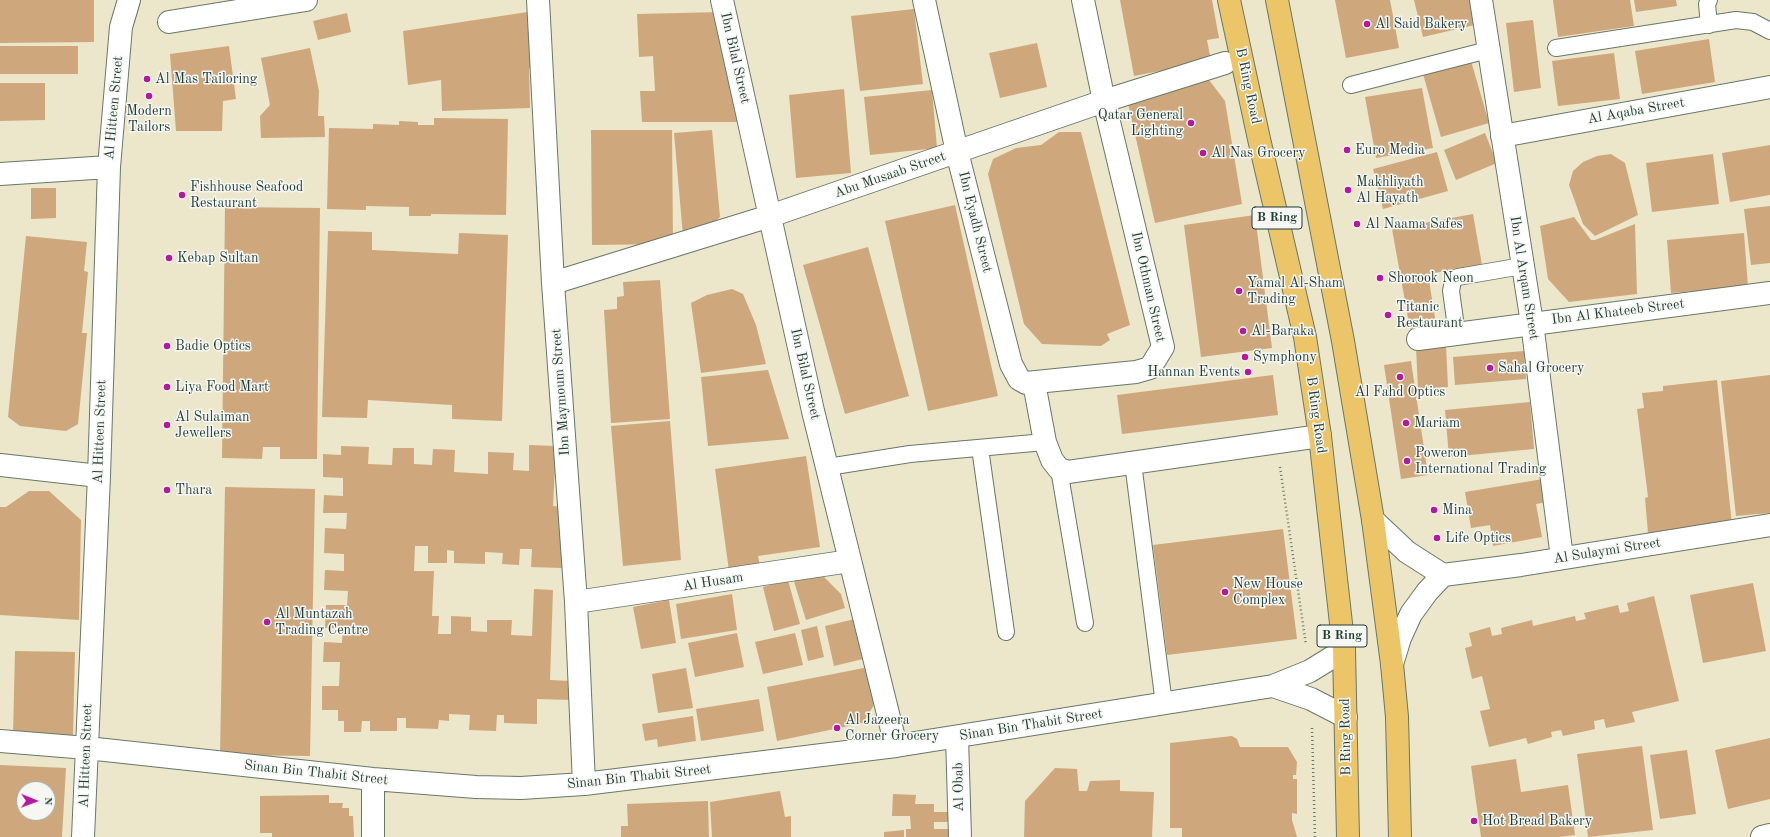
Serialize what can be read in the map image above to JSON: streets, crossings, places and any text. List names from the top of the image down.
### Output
{
  "streets": {
    "main road": ["B Ring Road", "B Ring"],
    "street": [
      "Ibn Bilal Street",
      "Al Hitteen Street",
      "Al Aqaba Street",
      "Abu Musaab Street",
      "Ibn Eyadh Street",
      "Ibn Al Arqam Street",
      "Ibn Othman Street",
      "Ibn Al Khateeb Street",
      "Ibn Maymoum Street",
      "Al Sulaymi Street",
      "Al Husam",
      "Sinan Bin Thabit Street",
      "Al Obab"
    ]
  },
  "crossings": [
    ["Ibn Bilal Street", "Abu Musaab Street"],
    ["Ibn Bilal Street", "Al Husam"],
    ["Ibn Bilal Street", "Sinan Bin Thabit Street"],
    ["B Ring Road", "Sinan Bin Thabit Street"],
    ["Al Hitteen Street", "Sinan Bin Thabit Street"],
    ["Al Aqaba Street", "Ibn Al Arqam Street"],
    ["Abu Musaab Street", "Ibn Eyadh Street"],
    ["Abu Musaab Street", "Ibn Othman Street"],
    ["Abu Musaab Street", "Ibn Maymoum Street"],
    ["Ibn Eyadh Street", "Ibn Othman Street"],
    ["Ibn Al Arqam Street", "Ibn Al Khateeb Street"],
    ["Ibn Al Arqam Street", "Al Sulaymi Street"],
    ["Ibn Maymoum Street", "Al Husam"],
    ["Ibn Maymoum Street", "Sinan Bin Thabit Street"],
    ["Sinan Bin Thabit Street", "Al Obab"]
  ],
  "places": [
    "Al Said Bakery",
    "Al Mas Tailoring",
    "Modern Tailors",
    "Qatar General Lighting",
    "Euro Media",
    "Al Nas Grocery",
    "Makhliyath Al Hayath",
    "Fishhouse Seafood Restaurant",
    "Al Naama Safes",
    "Kebap Sultan",
    "Shorook Neon",
    "Yamal Al-Sham Trading",
    "Titanic Restaurant",
    "Al-Baraka",
    "Badie Optics",
    "Symphony",
    "Sahal Grocery",
    "Hannan Events",
    "Al Fahd Optics",
    "Liya Food Mart",
    "Mariam",
    "Al Sulaiman Jewellers",
    "Poweron International Trading",
    "Thara",
    "Mina",
    "Life Optics",
    "New House Complex",
    "Al Muntazah Trading Centre",
    "Al Jazeera Corner Grocery",
    "Hot Bread Bakery"
  ],
  "north": "right"
}
